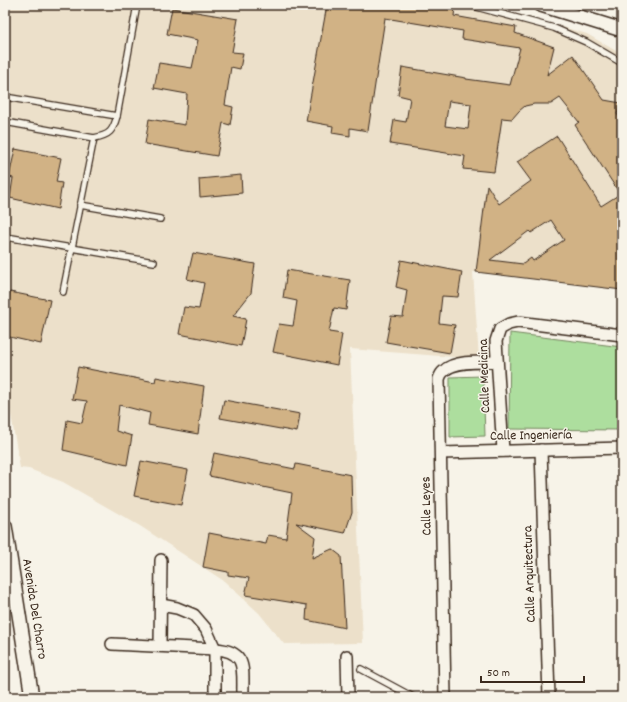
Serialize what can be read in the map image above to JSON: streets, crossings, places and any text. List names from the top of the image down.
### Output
{
  "streets": {
    "street": [
      "Calle Medicina",
      "Calle Ingeniería",
      "Calle Leyes",
      "Calle Arquitectura",
      "Avenida Del Charro"
    ]
  },
  "crossings": [
    ["Calle Medicina", "Calle Ingeniería"],
    ["Calle Medicina", "Calle Leyes"],
    ["Calle Ingeniería", "Calle Leyes"],
    ["Calle Ingeniería", "Calle Arquitectura"]
  ],
  "scale_bar": "50 m"
}
